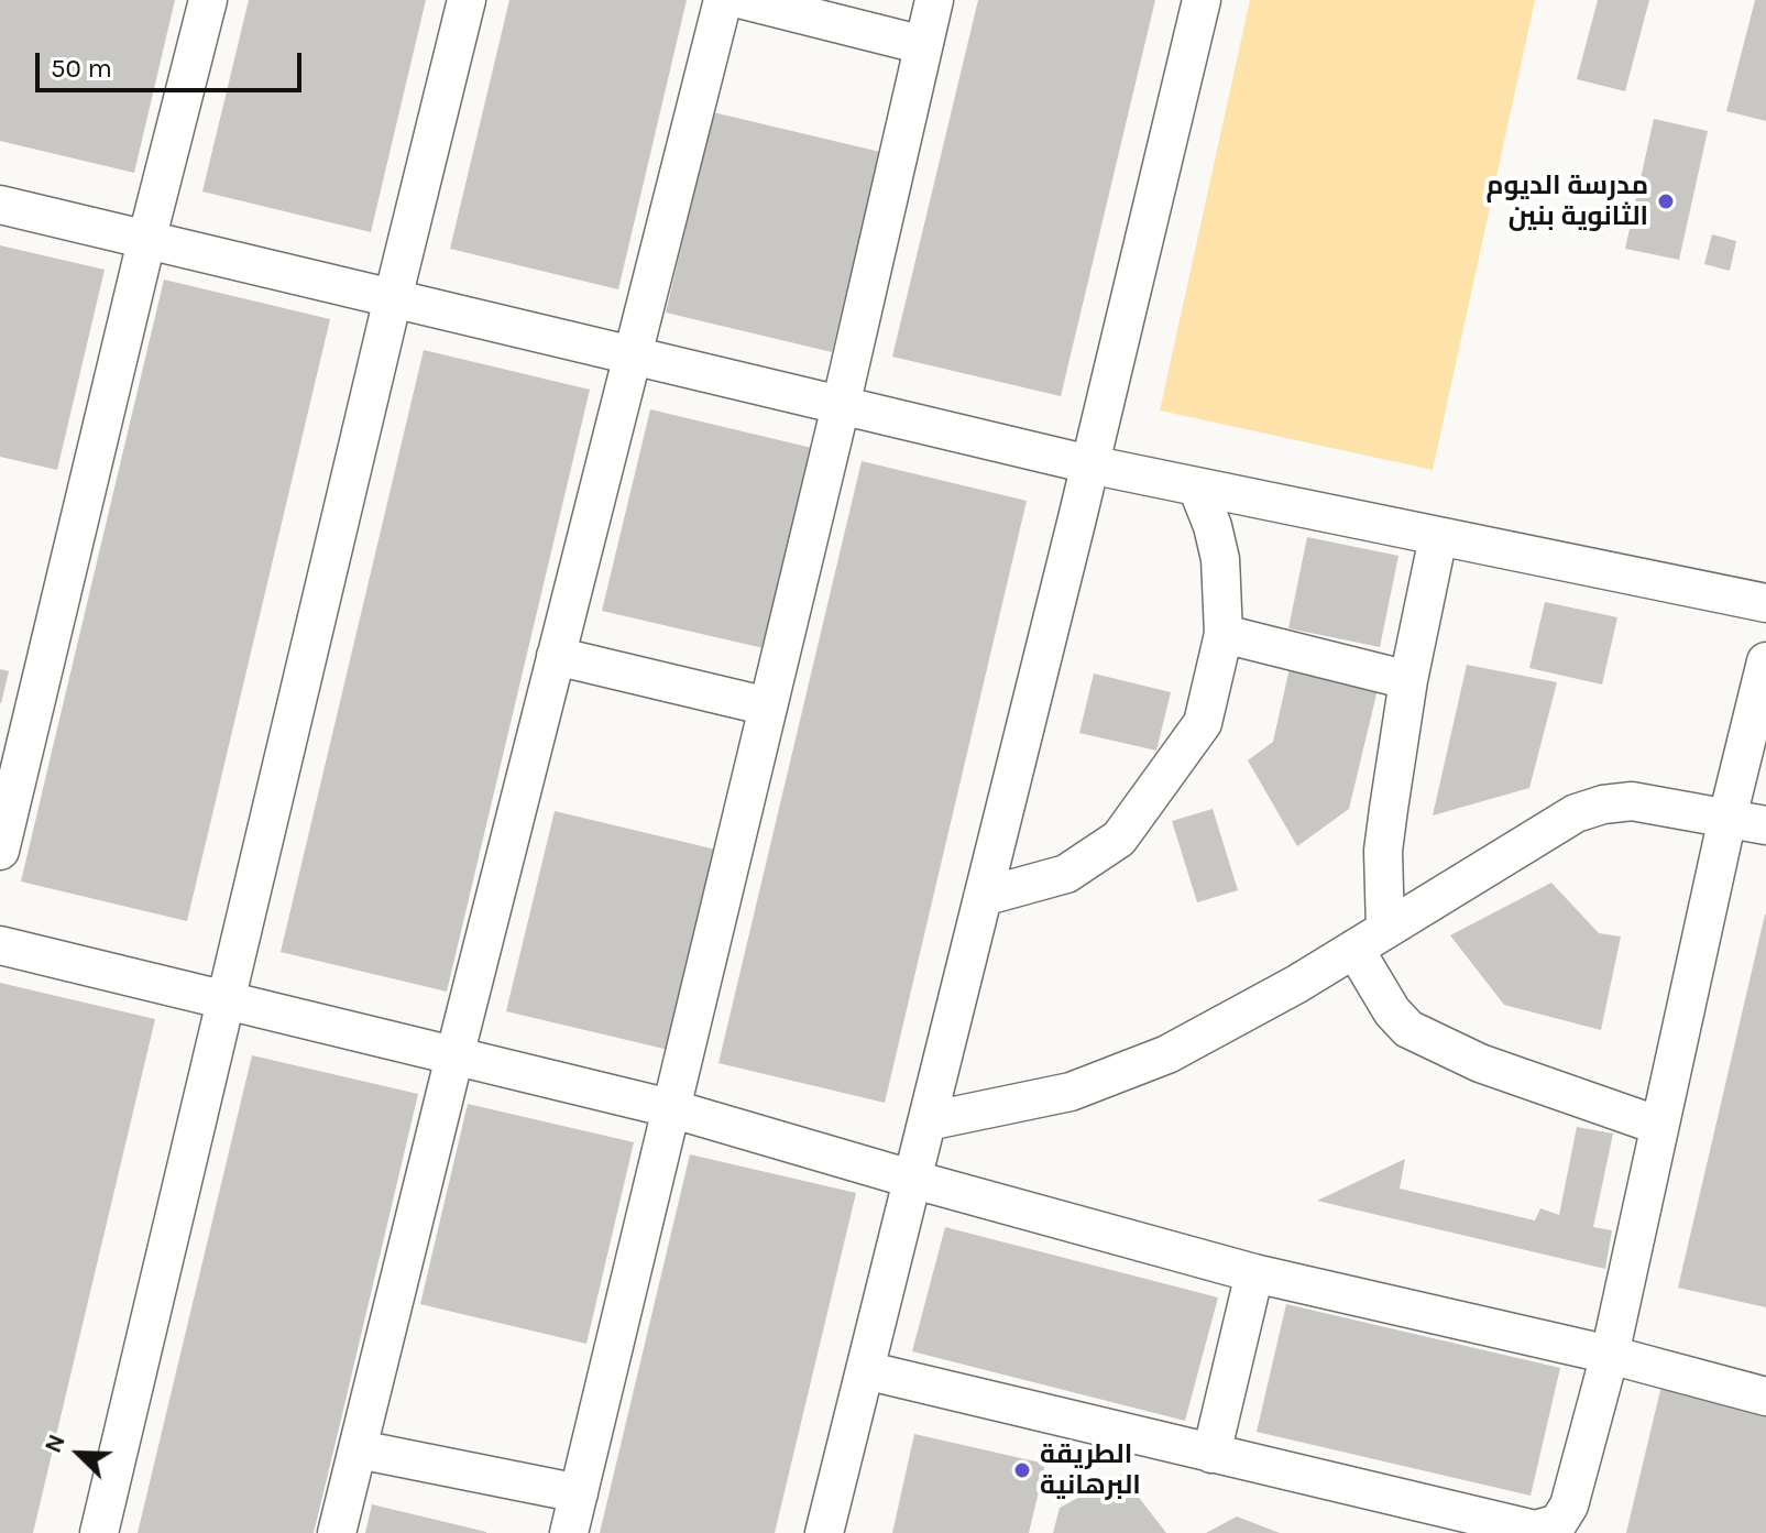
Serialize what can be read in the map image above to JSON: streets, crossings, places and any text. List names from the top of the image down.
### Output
{
  "places": ["مدرسة الديوم الثانوية بنين", "الطريقة البرهانية"],
  "scale_bar": "50 m",
  "north": "top left"
}
